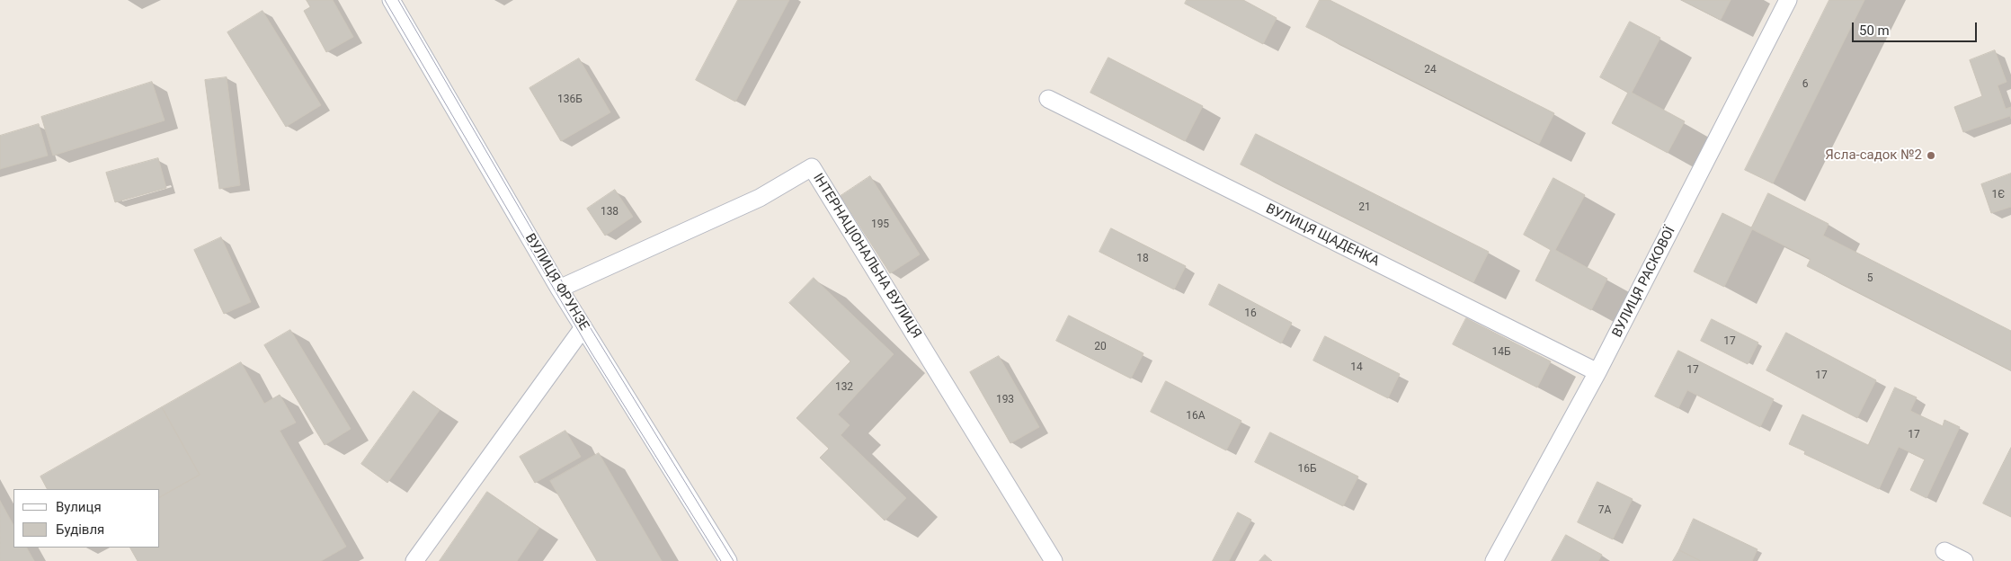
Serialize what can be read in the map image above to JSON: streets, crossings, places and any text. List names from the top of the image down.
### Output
{
  "streets": {
    "street": [
      "ВУЛИЦЯ ЩАДЕНКА",
      "ІНТЕРНАЦІОНАЛЬНА ВУЛИЦЯ",
      "ВУЛИЦЯ ФРУНЗЕ",
      "ВУЛИЦЯ РАСКОВОЇ"
    ]
  },
  "crossings": [
    ["ВУЛИЦЯ ЩАДЕНКА", "ВУЛИЦЯ РАСКОВОЇ"],
    ["ІНТЕРНАЦІОНАЛЬНА ВУЛИЦЯ", "ВУЛИЦЯ ФРУНЗЕ"]
  ],
  "places": ["Ясла-садок №2"],
  "house_numbers": [
    "24",
    "6",
    "136Б",
    "1Є",
    "21",
    "138",
    "195",
    "18",
    "5",
    "16",
    "17",
    "20",
    "14Б",
    "14",
    "17",
    "17",
    "132",
    "193",
    "16А",
    "17",
    "16Б",
    "7А"
  ],
  "legend": ["Вулиця", "Будівля"],
  "scale_bar": "50 m"
}
